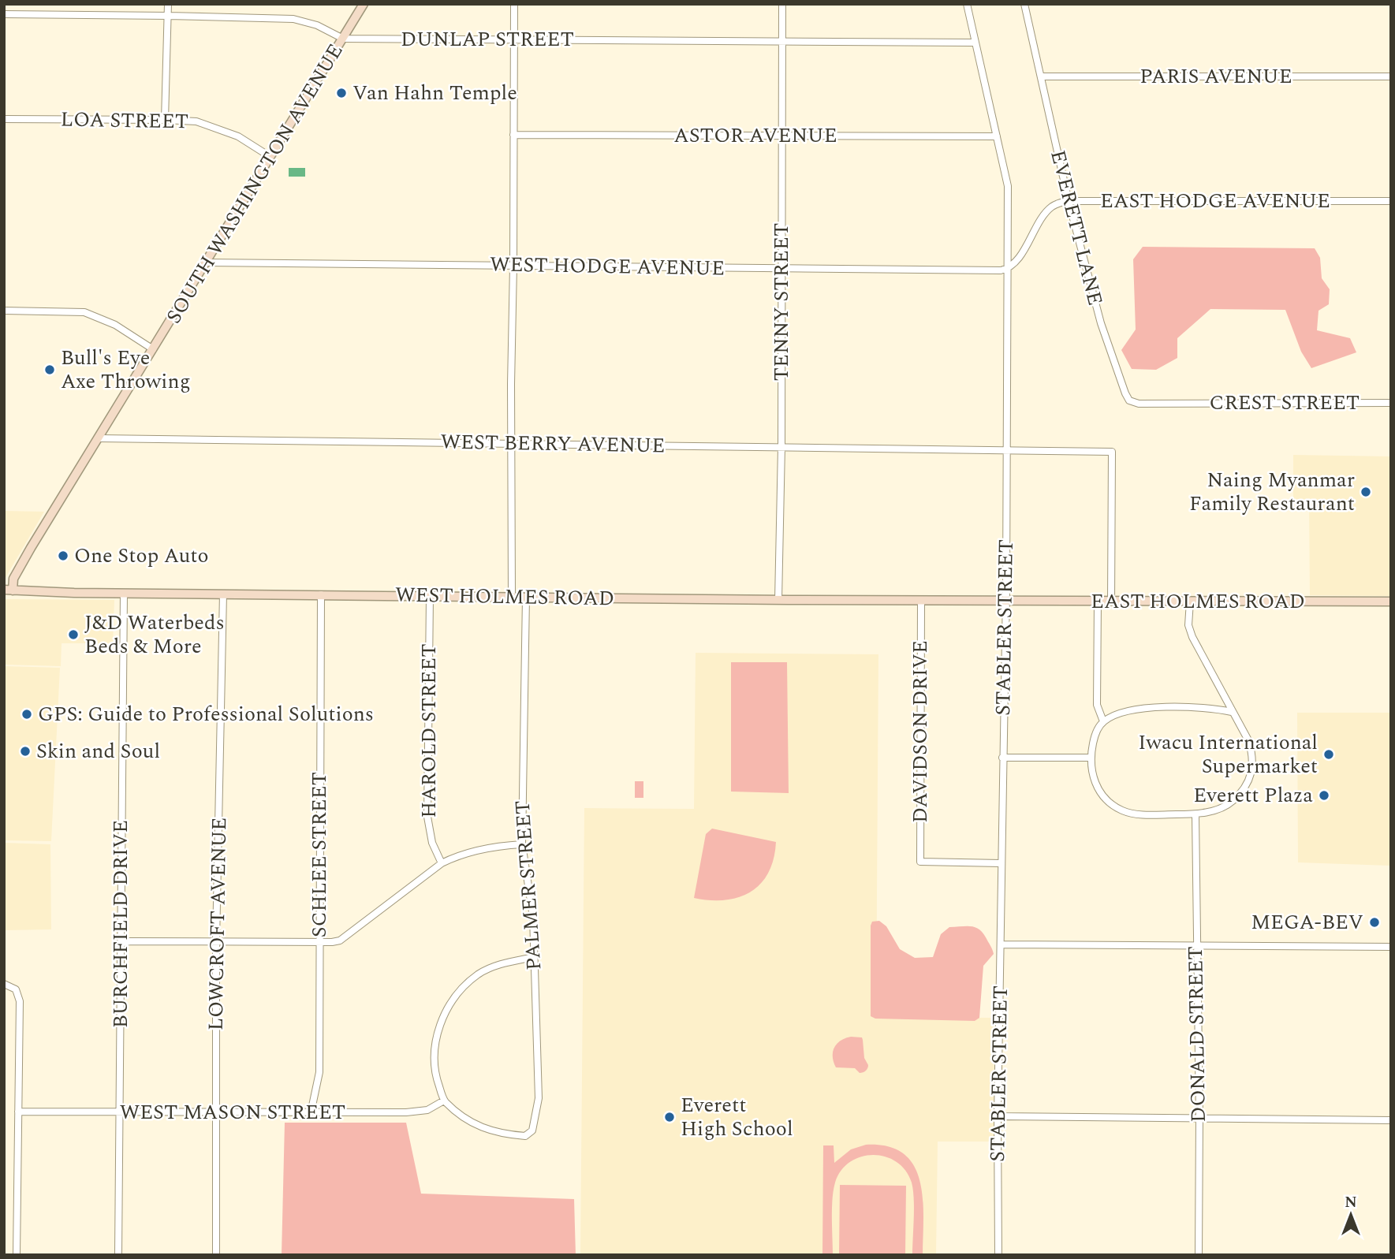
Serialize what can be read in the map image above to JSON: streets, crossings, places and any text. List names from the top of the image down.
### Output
{
  "streets": {
    "street": [
      "DUNLAP STREET",
      "PARIS AVENUE",
      "LOA STREET",
      "ASTOR AVENUE",
      "SOUTH WASHINGTON AVENUE",
      "EAST HODGE AVENUE",
      "EVERETT LANE",
      "WEST HODGE AVENUE",
      "TENNY STREET",
      "CREST STREET",
      "WEST BERRY AVENUE",
      "WEST HOLMES ROAD",
      "EAST HOLMES ROAD",
      "STABLER STREET",
      "HAROLD STREET",
      "DAVIDSON DRIVE",
      "SCHLEE STREET",
      "PALMER STREET",
      "BURCHFIELD DRIVE",
      "LOWCROFT AVENUE",
      "DONALD STREET",
      "WEST MASON STREET"
    ]
  },
  "crossings": [
    ["DUNLAP STREET", "SOUTH WASHINGTON AVENUE"],
    ["DUNLAP STREET", "TENNY STREET"],
    ["DUNLAP STREET", "STABLER STREET"],
    ["PARIS AVENUE", "EVERETT LANE"],
    ["LOA STREET", "SOUTH WASHINGTON AVENUE"],
    ["ASTOR AVENUE", "TENNY STREET"],
    ["ASTOR AVENUE", "STABLER STREET"],
    ["SOUTH WASHINGTON AVENUE", "WEST HODGE AVENUE"],
    ["SOUTH WASHINGTON AVENUE", "WEST BERRY AVENUE"],
    ["SOUTH WASHINGTON AVENUE", "WEST HOLMES ROAD"],
    ["EAST HODGE AVENUE", "EVERETT LANE"],
    ["EVERETT LANE", "CREST STREET"],
    ["WEST HODGE AVENUE", "TENNY STREET"],
    ["WEST HODGE AVENUE", "STABLER STREET"],
    ["TENNY STREET", "WEST BERRY AVENUE"],
    ["TENNY STREET", "WEST HOLMES ROAD"],
    ["WEST BERRY AVENUE", "EAST HOLMES ROAD"],
    ["WEST BERRY AVENUE", "STABLER STREET"],
    ["WEST HOLMES ROAD", "EAST HOLMES ROAD"],
    ["WEST HOLMES ROAD", "STABLER STREET"],
    ["WEST HOLMES ROAD", "HAROLD STREET"],
    ["WEST HOLMES ROAD", "DAVIDSON DRIVE"],
    ["WEST HOLMES ROAD", "SCHLEE STREET"],
    ["WEST HOLMES ROAD", "PALMER STREET"],
    ["WEST HOLMES ROAD", "BURCHFIELD DRIVE"],
    ["WEST HOLMES ROAD", "LOWCROFT AVENUE"],
    ["EAST HOLMES ROAD", "STABLER STREET"],
    ["STABLER STREET", "DAVIDSON DRIVE"],
    ["SCHLEE STREET", "WEST MASON STREET"],
    ["PALMER STREET", "WEST MASON STREET"],
    ["BURCHFIELD DRIVE", "WEST MASON STREET"],
    ["LOWCROFT AVENUE", "WEST MASON STREET"]
  ],
  "places": [
    "Van Hahn Temple",
    "Bull's Eye Axe Throwing",
    "Naing Myanmar Family Restaurant",
    "One Stop Auto",
    "J&D Waterbeds Beds & More",
    "GPS: Guide to Professional Solutions",
    "Skin and Soul",
    "Iwacu International Supermarket",
    "Everett Plaza",
    "MEGA-BEV",
    "Everett High School"
  ],
  "north": "top"
}
